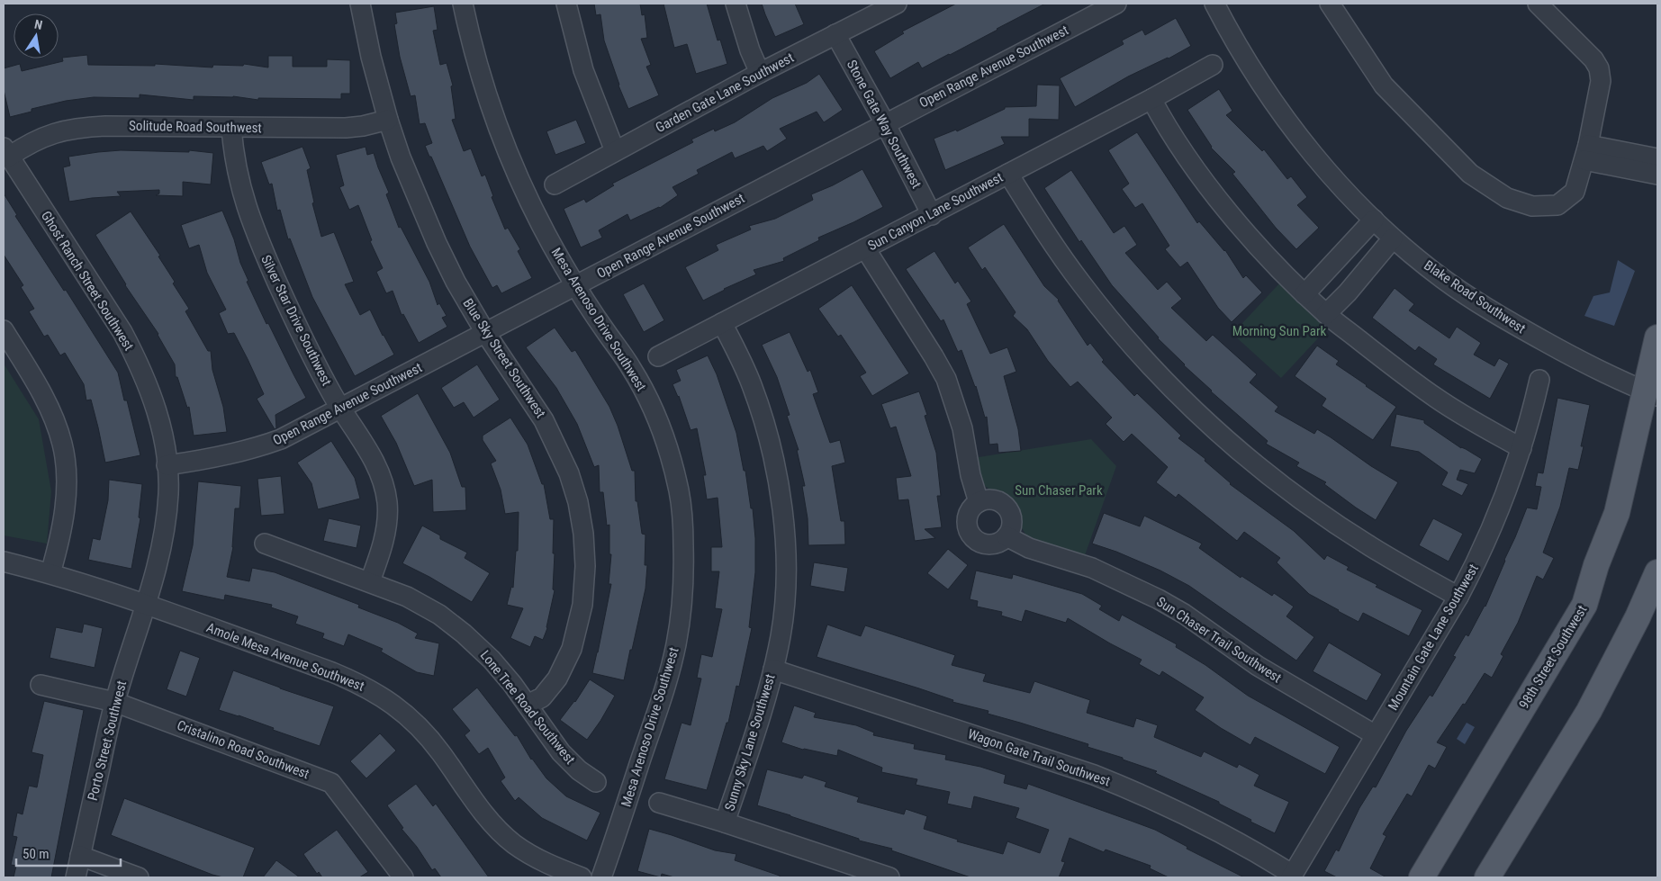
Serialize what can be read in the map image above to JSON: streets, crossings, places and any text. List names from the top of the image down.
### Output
{
  "streets": {
    "main road": ["98th Street Southwest"],
    "street": [
      "Open Range Avenue Southwest",
      "Garden Gate Lane Southwest",
      "Stone Gate Way Southwest",
      "Solitude Road Southwest",
      "Sun Canyon Lane Southwest",
      "Ghost Ranch Street Southwest",
      "Blake Road Southwest",
      "Mesa Arenoso Drive Southwest",
      "Silver Star Drive Southwest",
      "Blue Sky Street Southwest",
      "Mountain Gate Lane Southwest",
      "Sun Chaser Trail Southwest",
      "Amole Mesa Avenue Southwest",
      "Lone Tree Road Southwest",
      "Porto Street Southwest",
      "Sunny Sky Lane Southwest",
      "Cristalino Road Southwest",
      "Wagon Gate Trail Southwest"
    ]
  },
  "crossings": [
    ["Open Range Avenue Southwest", "Stone Gate Way Southwest"],
    ["Open Range Avenue Southwest", "Ghost Ranch Street Southwest"],
    ["Open Range Avenue Southwest", "Mesa Arenoso Drive Southwest"],
    ["Open Range Avenue Southwest", "Silver Star Drive Southwest"],
    ["Open Range Avenue Southwest", "Blue Sky Street Southwest"],
    ["Garden Gate Lane Southwest", "Stone Gate Way Southwest"],
    ["Stone Gate Way Southwest", "Sun Canyon Lane Southwest"],
    ["Solitude Road Southwest", "Ghost Ranch Street Southwest"],
    ["Solitude Road Southwest", "Silver Star Drive Southwest"],
    ["Solitude Road Southwest", "Blue Sky Street Southwest"],
    ["Sun Canyon Lane Southwest", "Sunny Sky Lane Southwest"],
    ["Ghost Ranch Street Southwest", "Amole Mesa Avenue Southwest"],
    ["Ghost Ranch Street Southwest", "Porto Street Southwest"],
    ["Blake Road Southwest", "98th Street Southwest"],
    ["Silver Star Drive Southwest", "Lone Tree Road Southwest"],
    ["Blue Sky Street Southwest", "Lone Tree Road Southwest"],
    ["Mountain Gate Lane Southwest", "Sun Chaser Trail Southwest"],
    ["Mountain Gate Lane Southwest", "Wagon Gate Trail Southwest"],
    ["Amole Mesa Avenue Southwest", "Porto Street Southwest"],
    ["Porto Street Southwest", "Cristalino Road Southwest"],
    ["Sunny Sky Lane Southwest", "Wagon Gate Trail Southwest"]
  ],
  "parks": ["Morning Sun Park", "Sun Chaser Park"],
  "scale_bar": "50 m",
  "north": "top"
}
